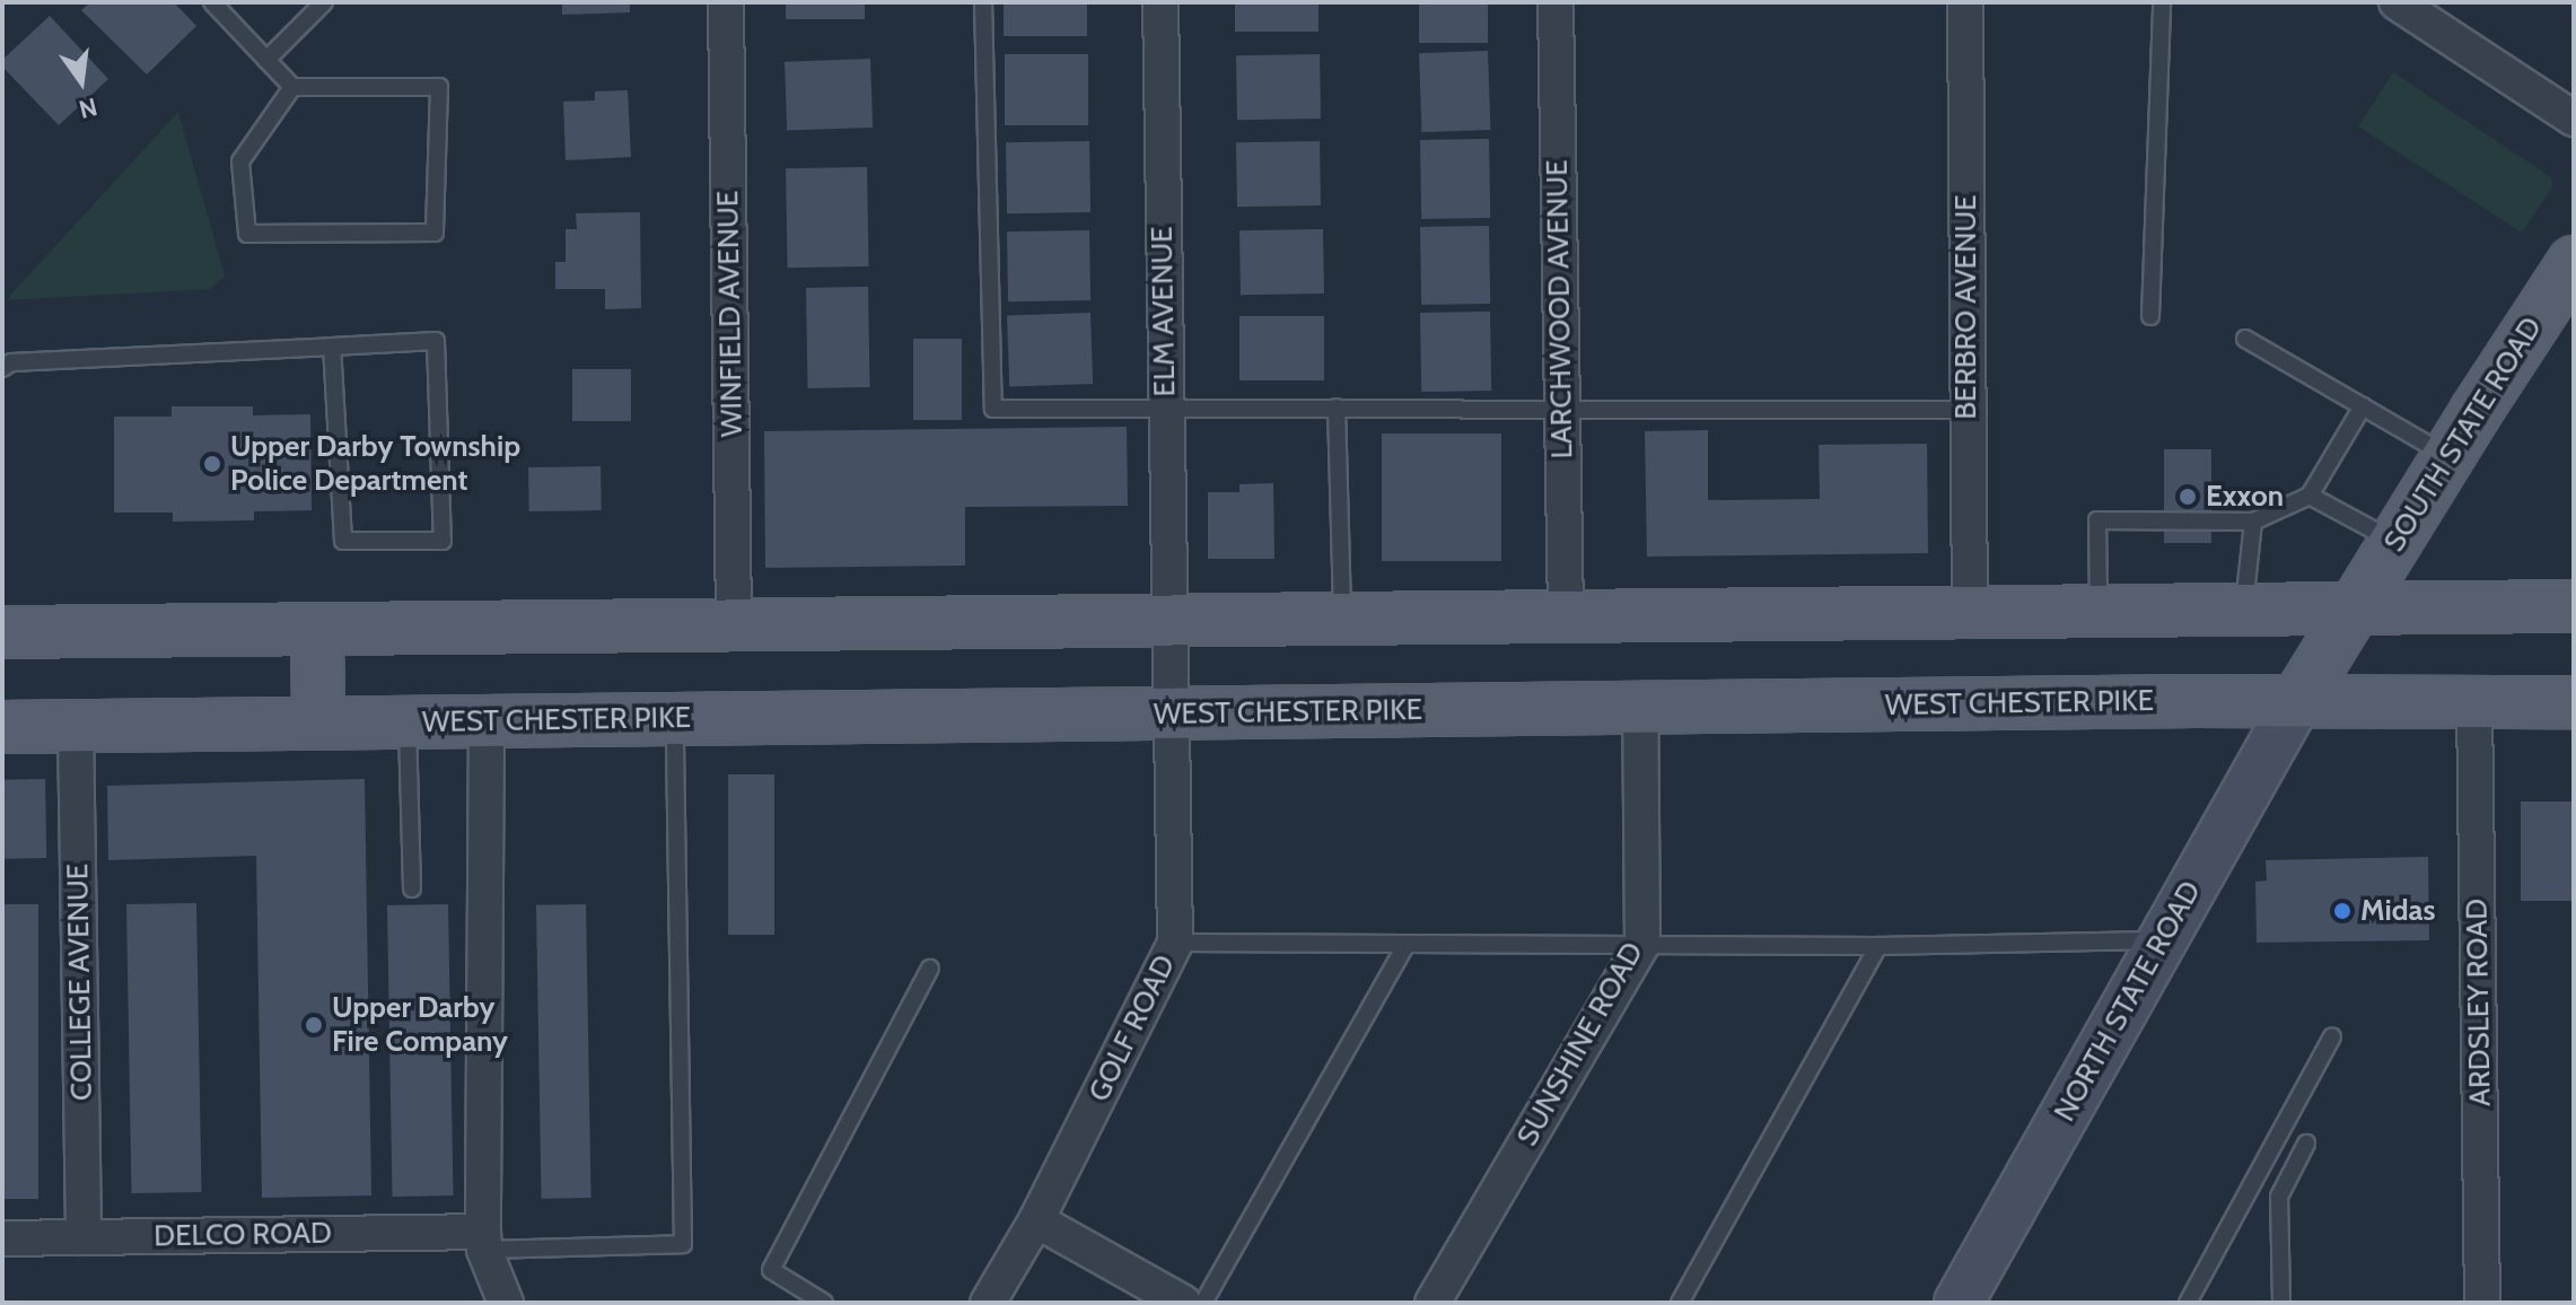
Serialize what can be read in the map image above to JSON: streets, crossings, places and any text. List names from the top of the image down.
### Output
{
  "streets": {
    "main road": ["SOUTH STATE ROAD", "WEST CHESTER PIKE", "NORTH STATE ROAD"],
    "street": [
      "BERBRO AVENUE",
      "LARCHWOOD AVENUE",
      "ELM AVENUE",
      "WINFIELD AVENUE",
      "COLLEGE AVENUE",
      "ARDSLEY ROAD",
      "GOLF ROAD",
      "SUNSHINE ROAD",
      "DELCO ROAD"
    ]
  },
  "crossings": [
    ["ELM AVENUE", "GOLF ROAD"],
    ["SOUTH STATE ROAD", "WEST CHESTER PIKE"],
    ["SOUTH STATE ROAD", "NORTH STATE ROAD"],
    ["WEST CHESTER PIKE", "COLLEGE AVENUE"],
    ["WEST CHESTER PIKE", "NORTH STATE ROAD"],
    ["WEST CHESTER PIKE", "ARDSLEY ROAD"],
    ["WEST CHESTER PIKE", "GOLF ROAD"],
    ["WEST CHESTER PIKE", "SUNSHINE ROAD"],
    ["COLLEGE AVENUE", "DELCO ROAD"]
  ],
  "places": [
    "Upper Darby Township Police Department",
    "Exxon",
    "Midas",
    "Upper Darby Fire Company"
  ],
  "north": "bottom"
}
